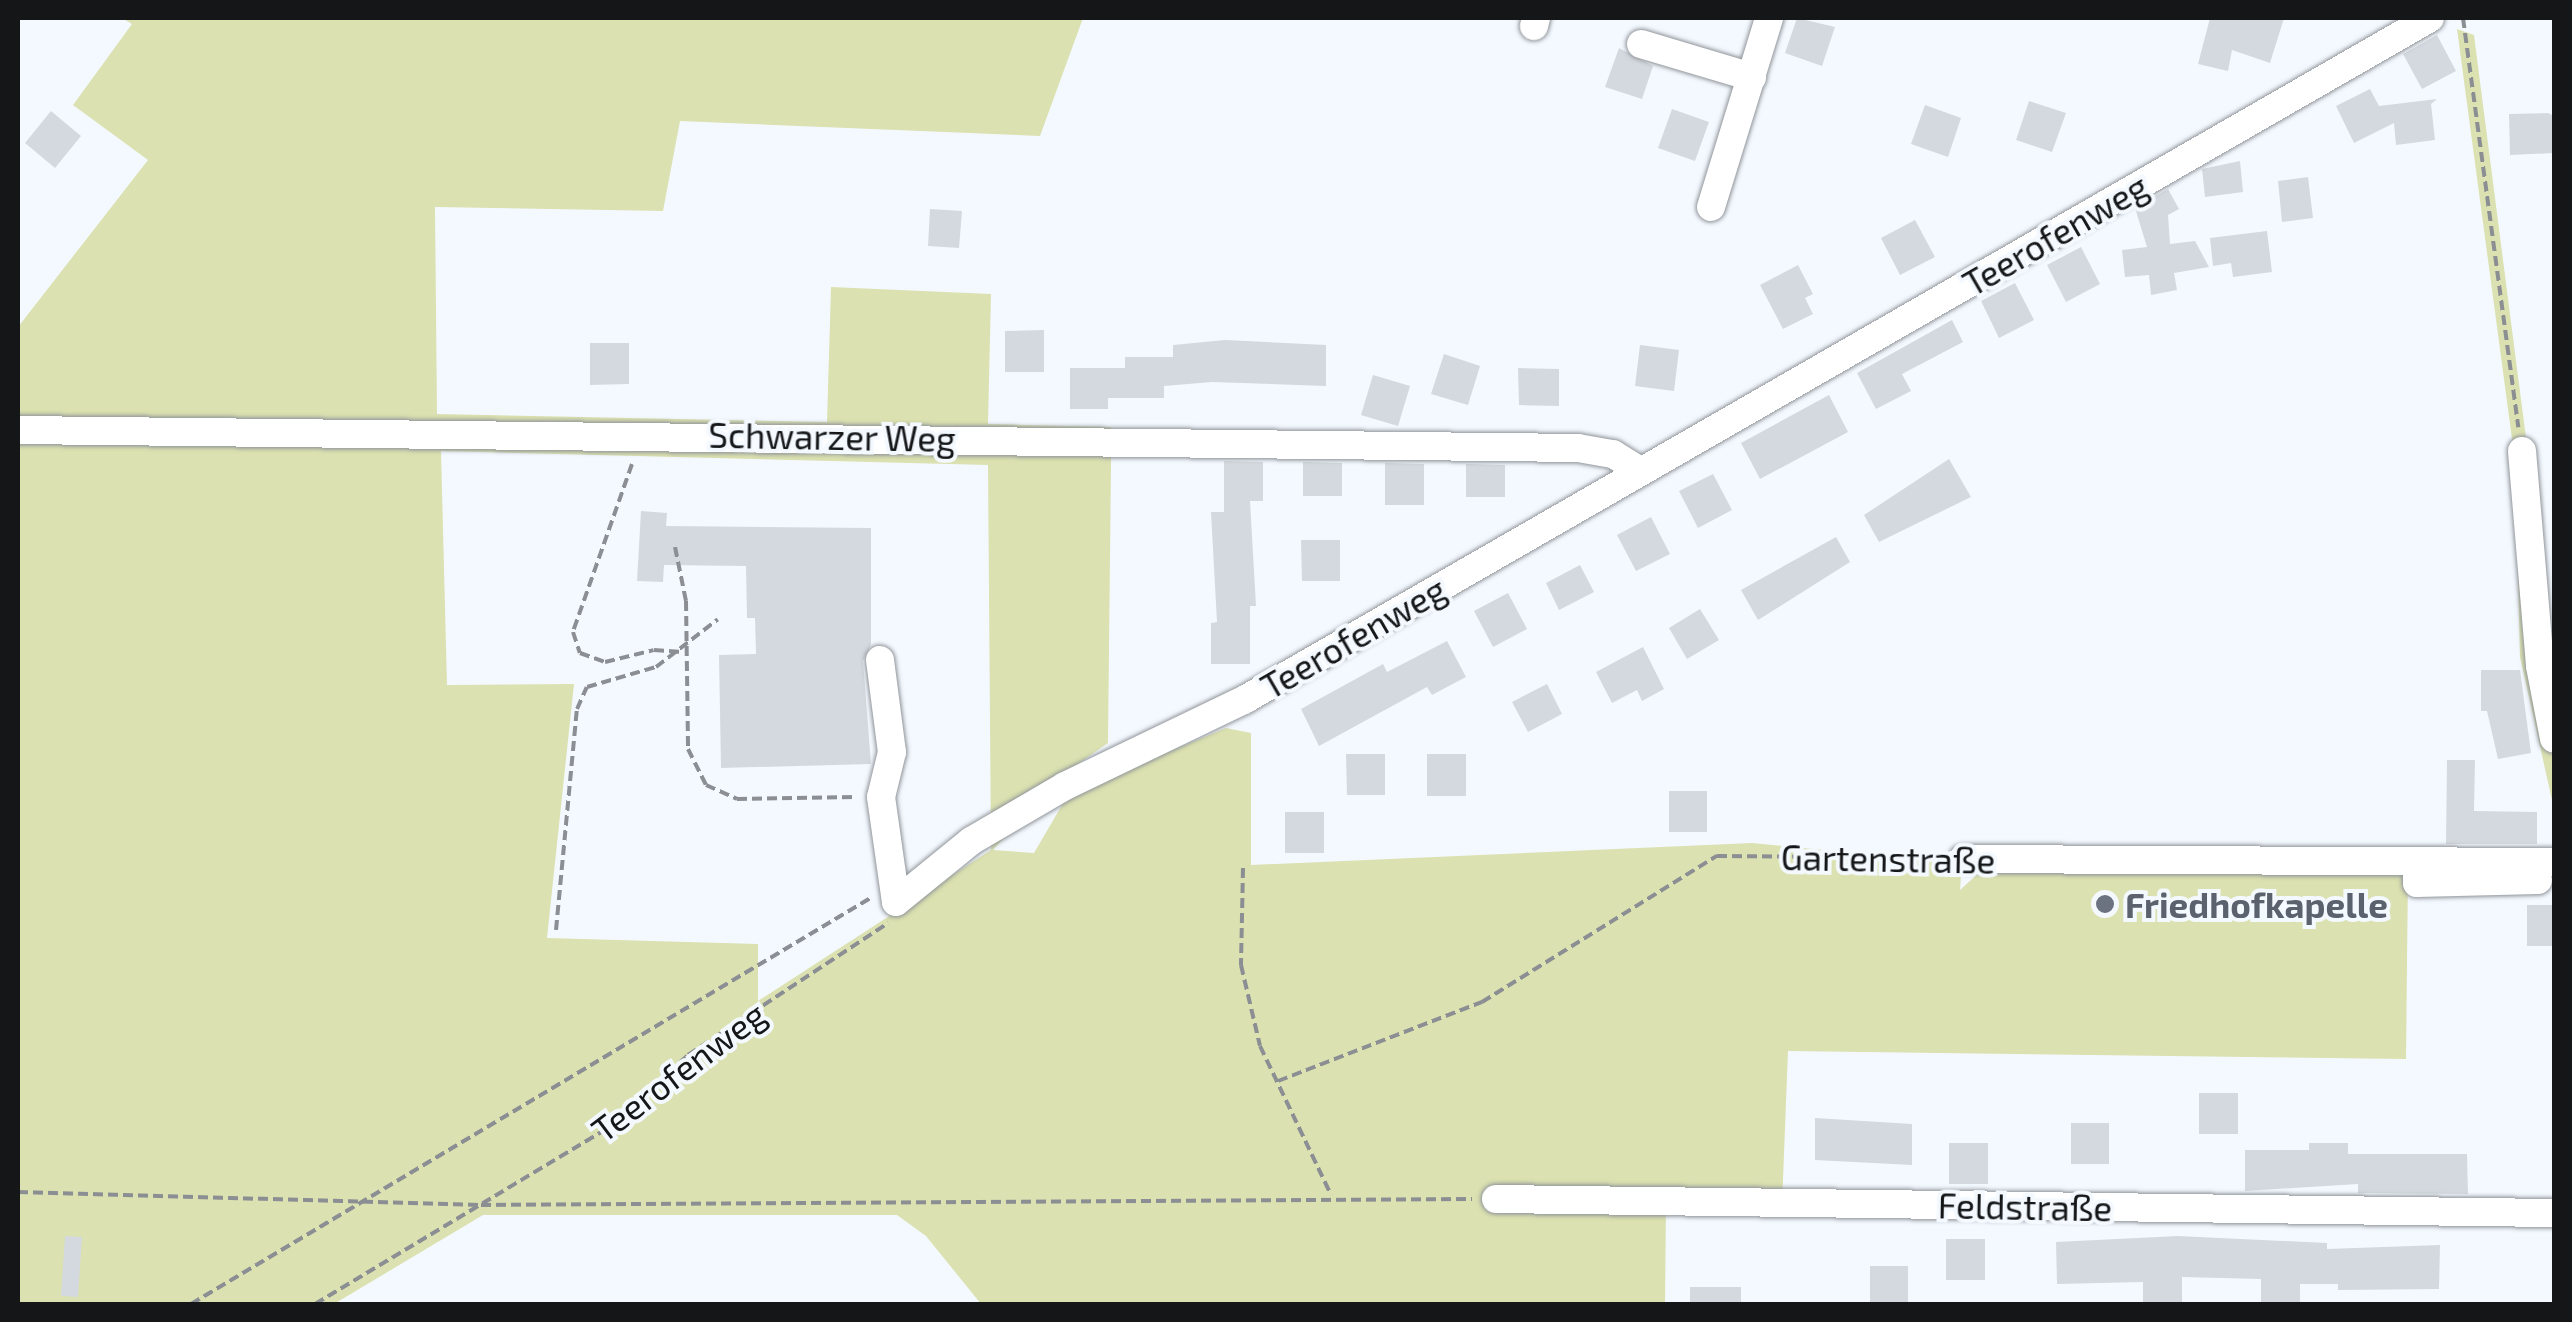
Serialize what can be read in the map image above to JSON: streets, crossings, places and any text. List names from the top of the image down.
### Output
{
  "streets": {
    "street": [
      "Teerofenweg",
      "Schwarzer Weg",
      "Gartenstraße",
      "Feldstraße"
    ]
  },
  "crossings": [
    ["Teerofenweg", "Schwarzer Weg"]
  ],
  "places": ["Friedhofkapelle"]
}
